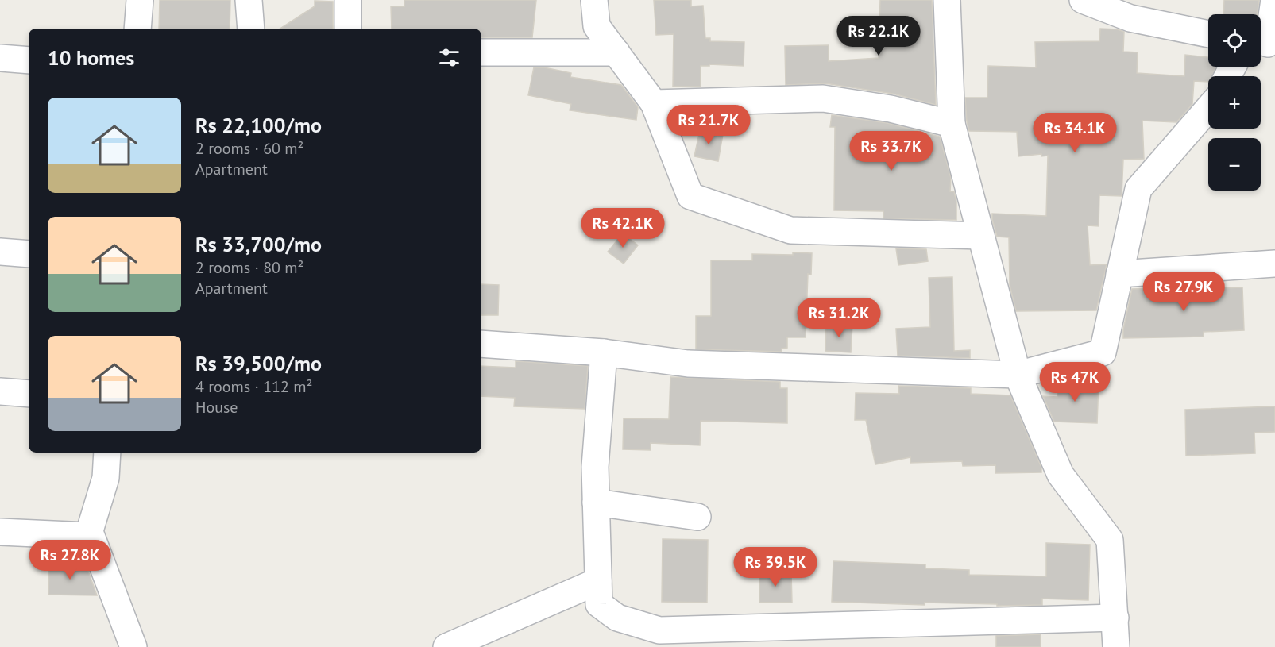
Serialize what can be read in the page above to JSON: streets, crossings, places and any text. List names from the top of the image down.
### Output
{
  "page": {
    "map_buttons": ["+", "−"],
    "price": [
      "Rs 22.1K",
      "Rs 21.7K",
      "Rs 34.1K",
      "Rs 33.7K",
      "Rs 42.1K",
      "Rs 27.9K",
      "Rs 31.2K",
      "Rs 47K",
      "Rs 27.8K",
      "Rs 39.5K"
    ],
    "heading": "10 homes",
    "list": [
      {
        "name": "Rs 22,100/mo",
        "note": "2 rooms · 60 m² · Apartment"
      },
      {
        "name": "Rs 33,700/mo",
        "note": "2 rooms · 80 m² · Apartment"
      },
      {
        "name": "Rs 39,500/mo",
        "note": "4 rooms · 112 m² · House"
      }
    ]
  }
}
